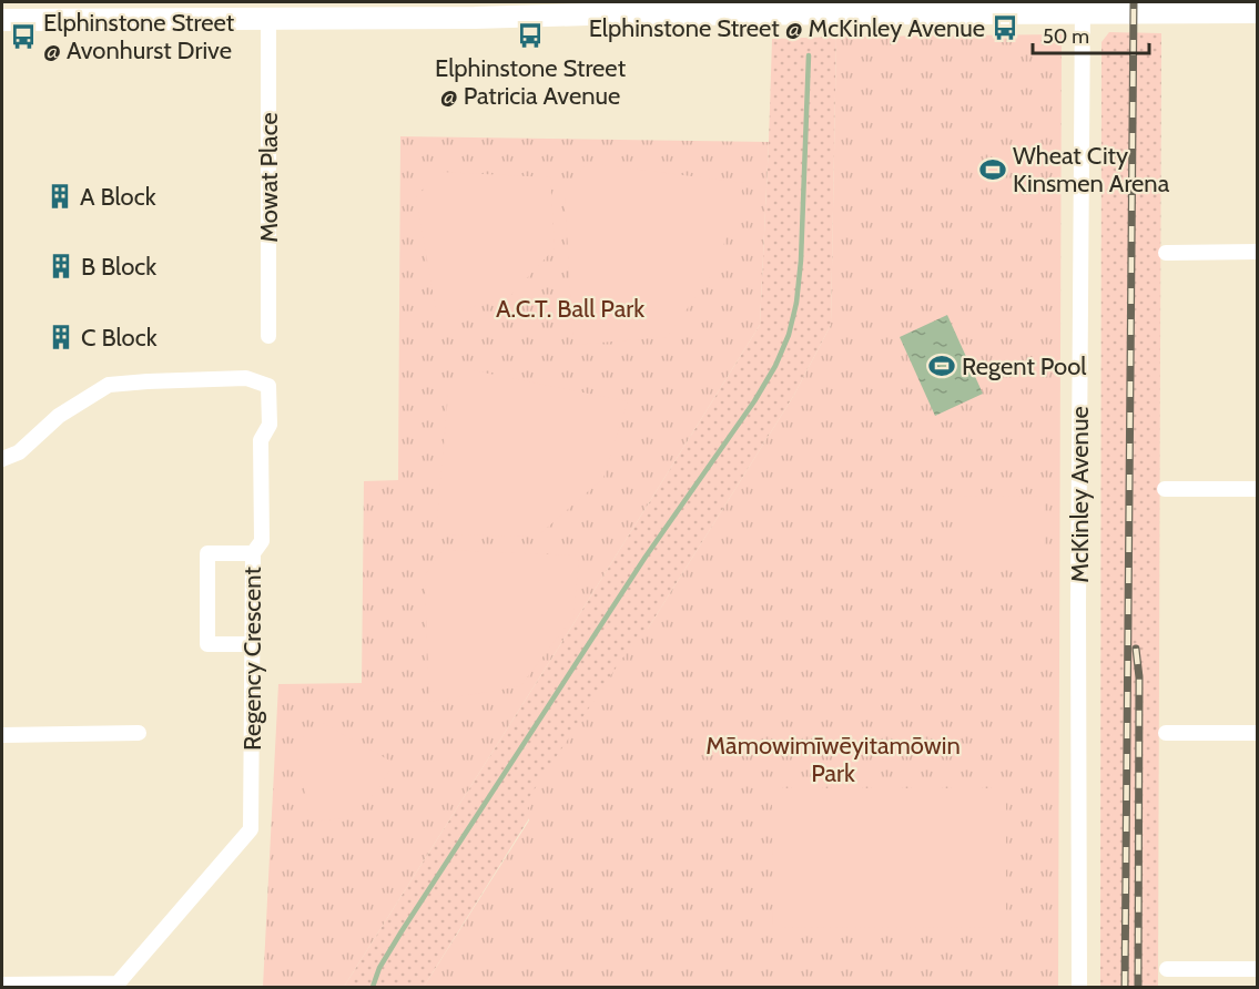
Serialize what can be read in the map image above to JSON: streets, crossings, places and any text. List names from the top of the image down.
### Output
{
  "streets": {
    "street": ["Mowat Place", "McKinley Avenue", "Regency Crescent"]
  },
  "parks": ["A.C.T. Ball Park", "Māmowimīwēyitamōwin Park"],
  "places": {
    "bus stop": ["Elphinstone Street @ McKinley Avenue", "Elphinstone Street @ Patricia Avenue", "Elphinstone Street @ Avonhurst Drive"],
    "sports": ["Wheat City Kinsmen Arena", "Regent Pool"],
    "building": ["A Block", "B Block", "C Block"]
  },
  "scale_bar": "50 m"
}
